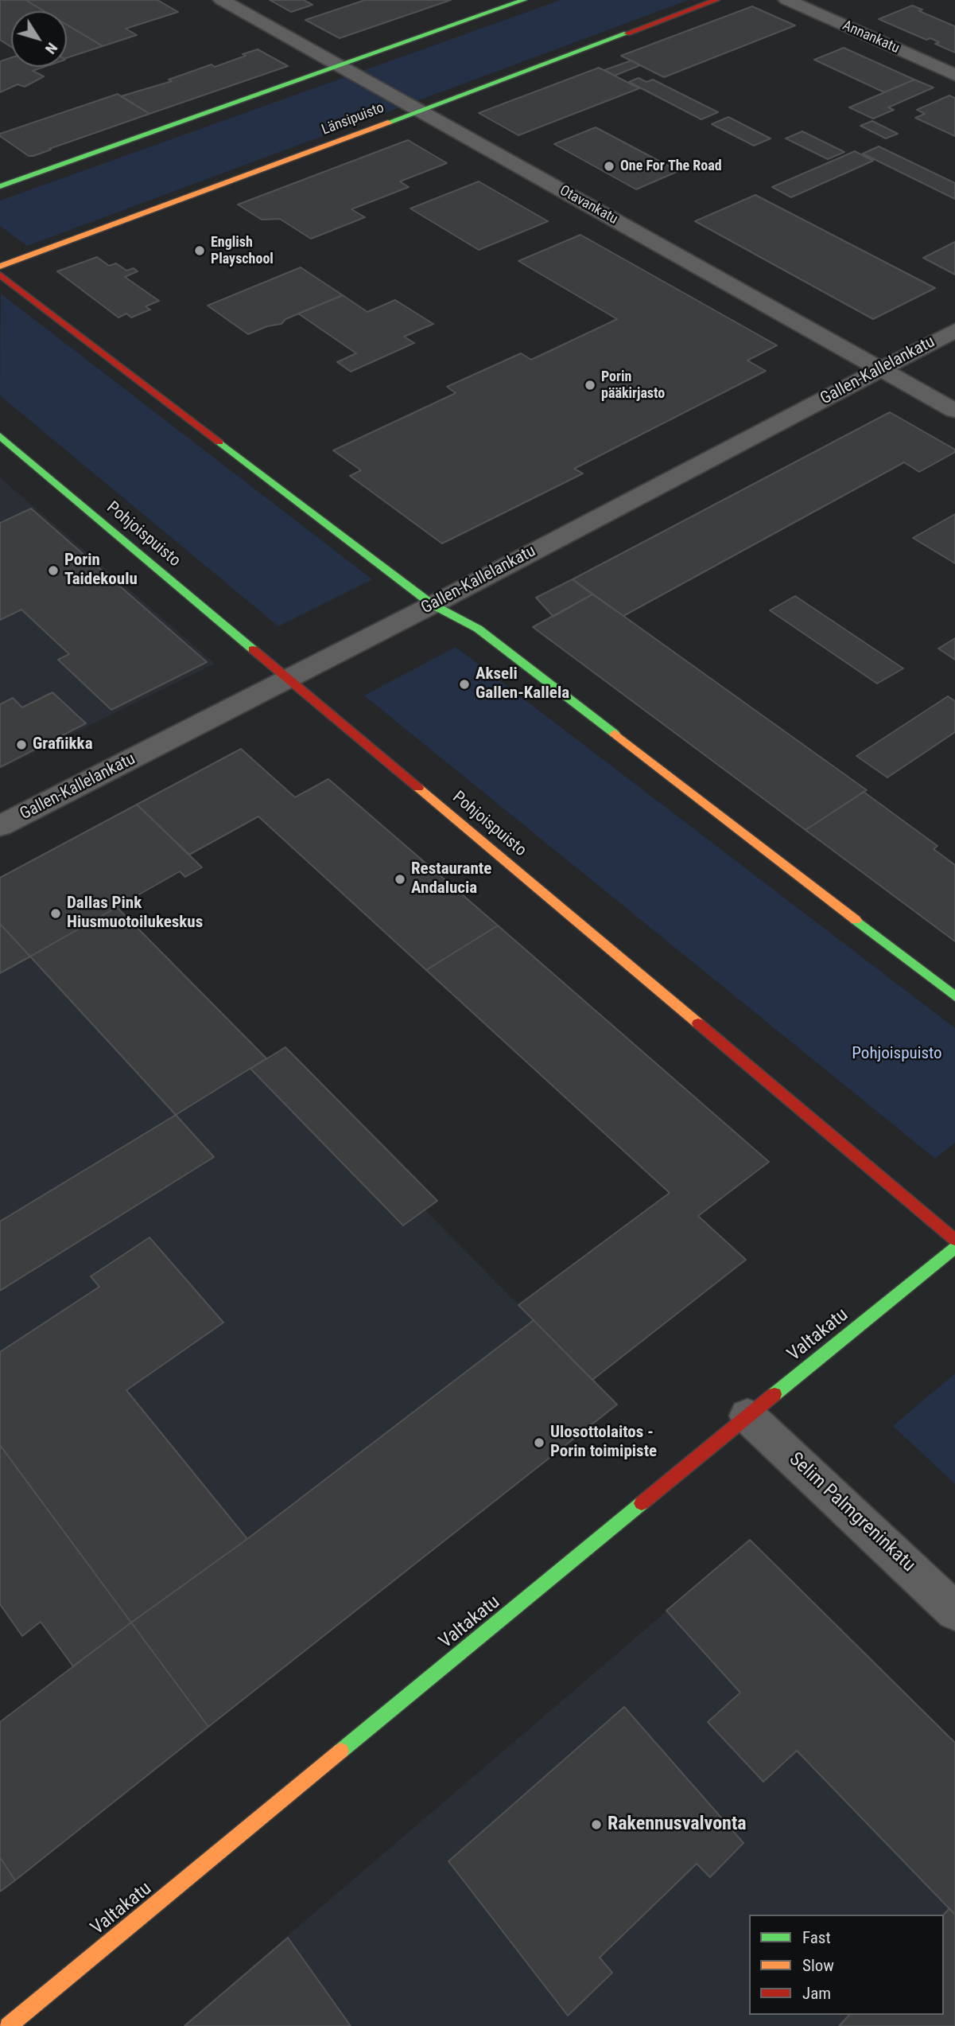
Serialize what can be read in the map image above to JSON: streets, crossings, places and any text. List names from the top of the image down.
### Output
{
  "streets": {
    "street": [
      "Annankatu",
      "Länsipuisto",
      "Otavankatu",
      "Gallen-Kallelankatu",
      "Pohjoispuisto",
      "Valtakatu",
      "Selim Palmgreninkatu"
    ]
  },
  "crossings": [
    ["Länsipuisto", "Otavankatu"],
    ["Otavankatu", "Gallen-Kallelankatu"],
    ["Gallen-Kallelankatu", "Pohjoispuisto"],
    ["Valtakatu", "Selim Palmgreninkatu"]
  ],
  "parks": ["Pohjoispuisto"],
  "places": [
    "One For The Road",
    "English Playschool",
    "Porin pääkirjasto",
    "Porin Taidekoulu",
    "Akseli Gallen-Kallela",
    "Grafiikka",
    "Restaurante Andalucia",
    "Dallas Pink Hiusmuotoilukeskus",
    "Ulosottolaitos - Porin toimipiste",
    "Rakennusvalvonta"
  ],
  "legend": ["Fast", "Slow", "Jam"],
  "north": "bottom right"
}
